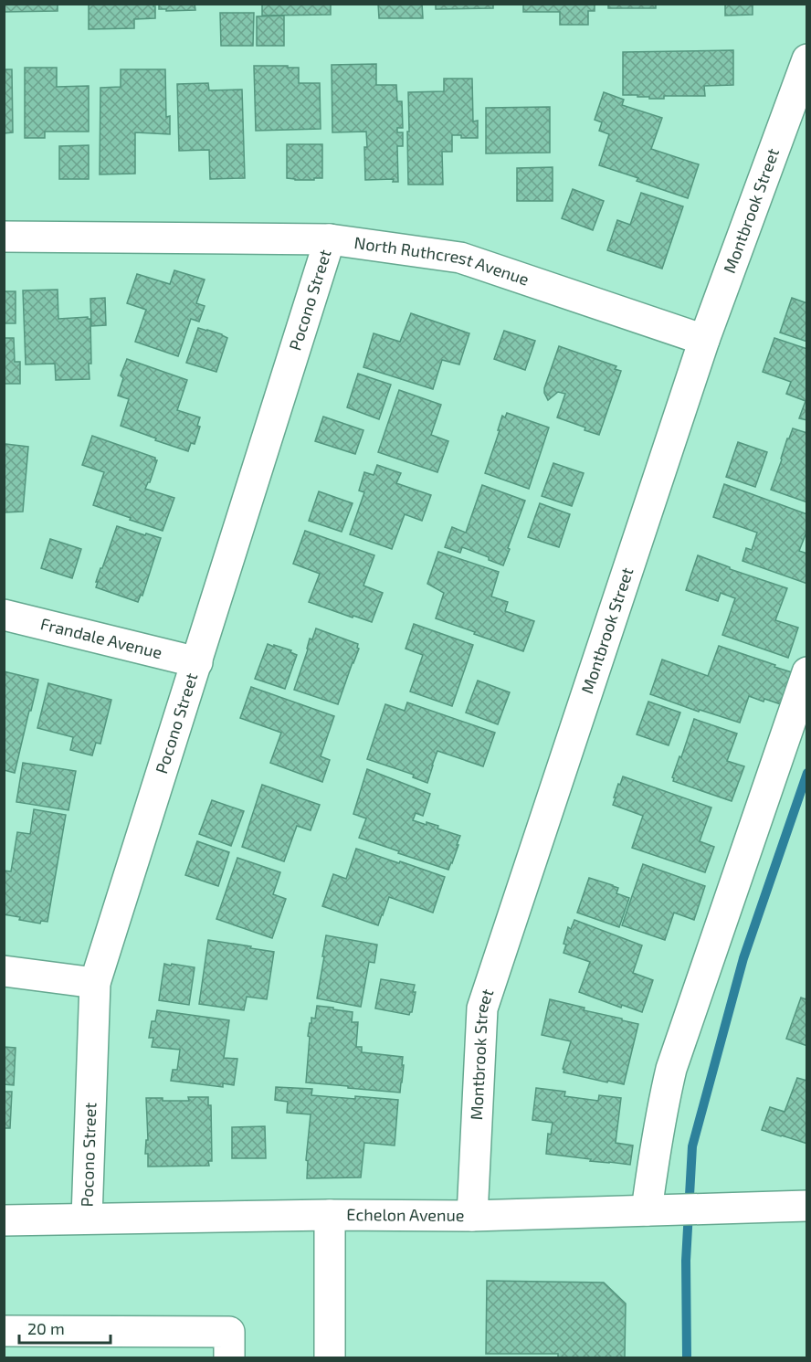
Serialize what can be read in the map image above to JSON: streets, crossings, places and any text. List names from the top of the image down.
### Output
{
  "streets": {
    "street": [
      "Montbrook Street",
      "North Ruthcrest Avenue",
      "Pocono Street",
      "Frandale Avenue",
      "Echelon Avenue"
    ]
  },
  "crossings": [
    ["Montbrook Street", "North Ruthcrest Avenue"],
    ["Montbrook Street", "Echelon Avenue"],
    ["North Ruthcrest Avenue", "Pocono Street"],
    ["Pocono Street", "Frandale Avenue"],
    ["Pocono Street", "Echelon Avenue"]
  ],
  "scale_bar": "20 m"
}
